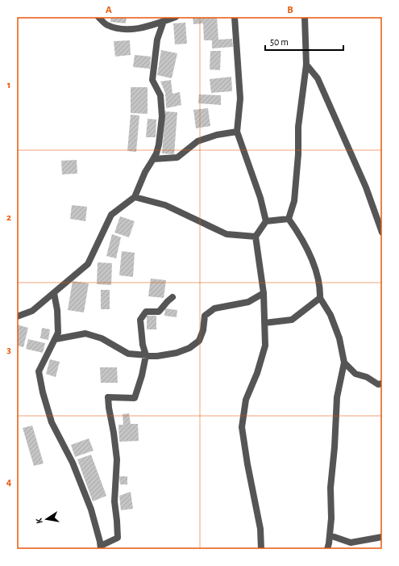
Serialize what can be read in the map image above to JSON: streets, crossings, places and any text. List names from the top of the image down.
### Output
{
  "scale_bar": "50 m",
  "north": "left",
  "grid": {
    "columns": ["A", "B"],
    "rows": [
      "1",
      "2",
      "3",
      "4"
    ]
  }
}
